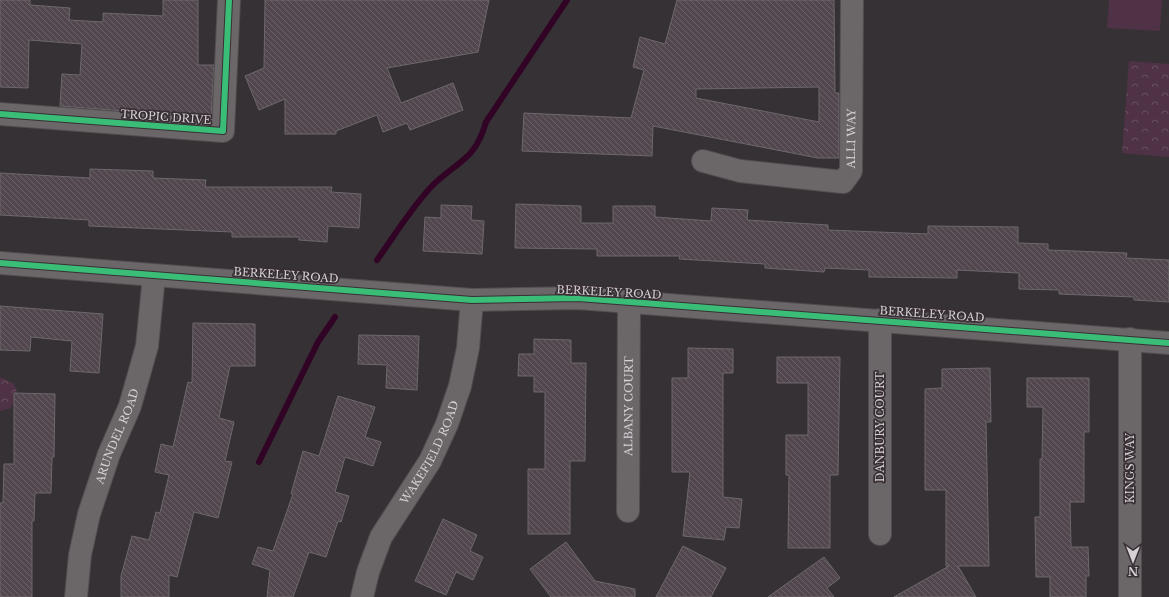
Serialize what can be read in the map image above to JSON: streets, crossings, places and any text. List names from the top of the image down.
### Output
{
  "streets": {
    "street": [
      "TROPIC DRIVE",
      "ALLI WAY",
      "BERKELEY ROAD",
      "ALBANY COURT",
      "DANBURY COURT",
      "ARUNDEL ROAD",
      "WAKEFIELD ROAD",
      "KINGS WAY"
    ]
  },
  "crossings": [
    ["BERKELEY ROAD", "ALBANY COURT"],
    ["BERKELEY ROAD", "DANBURY COURT"],
    ["BERKELEY ROAD", "ARUNDEL ROAD"],
    ["BERKELEY ROAD", "WAKEFIELD ROAD"],
    ["BERKELEY ROAD", "KINGS WAY"]
  ],
  "north": "bottom"
}
